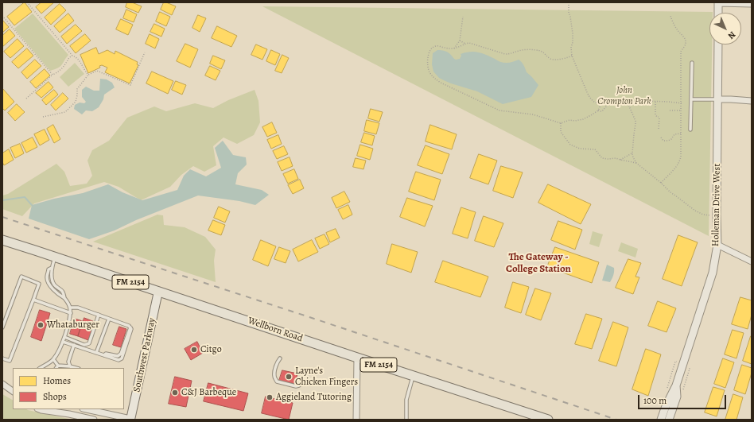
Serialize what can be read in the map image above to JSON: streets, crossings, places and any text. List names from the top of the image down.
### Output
{
  "streets": {
    "main road": ["FM 2154", "Wellborn Road", "Southwest Parkway"],
    "street": ["Holleman Drive West"]
  },
  "crossings": [
    ["Wellborn Road", "Southwest Parkway"]
  ],
  "districts": ["The Gateway - College Station"],
  "parks": ["John Crompton Park"],
  "places": [
    "Whataburger",
    "Citgo",
    "Layne's Chicken Fingers",
    "C&J Barbeque",
    "Aggieland Tutoring"
  ],
  "legend": ["Homes", "Shops"],
  "scale_bar": "100 m",
  "north": "bottom right"
}
